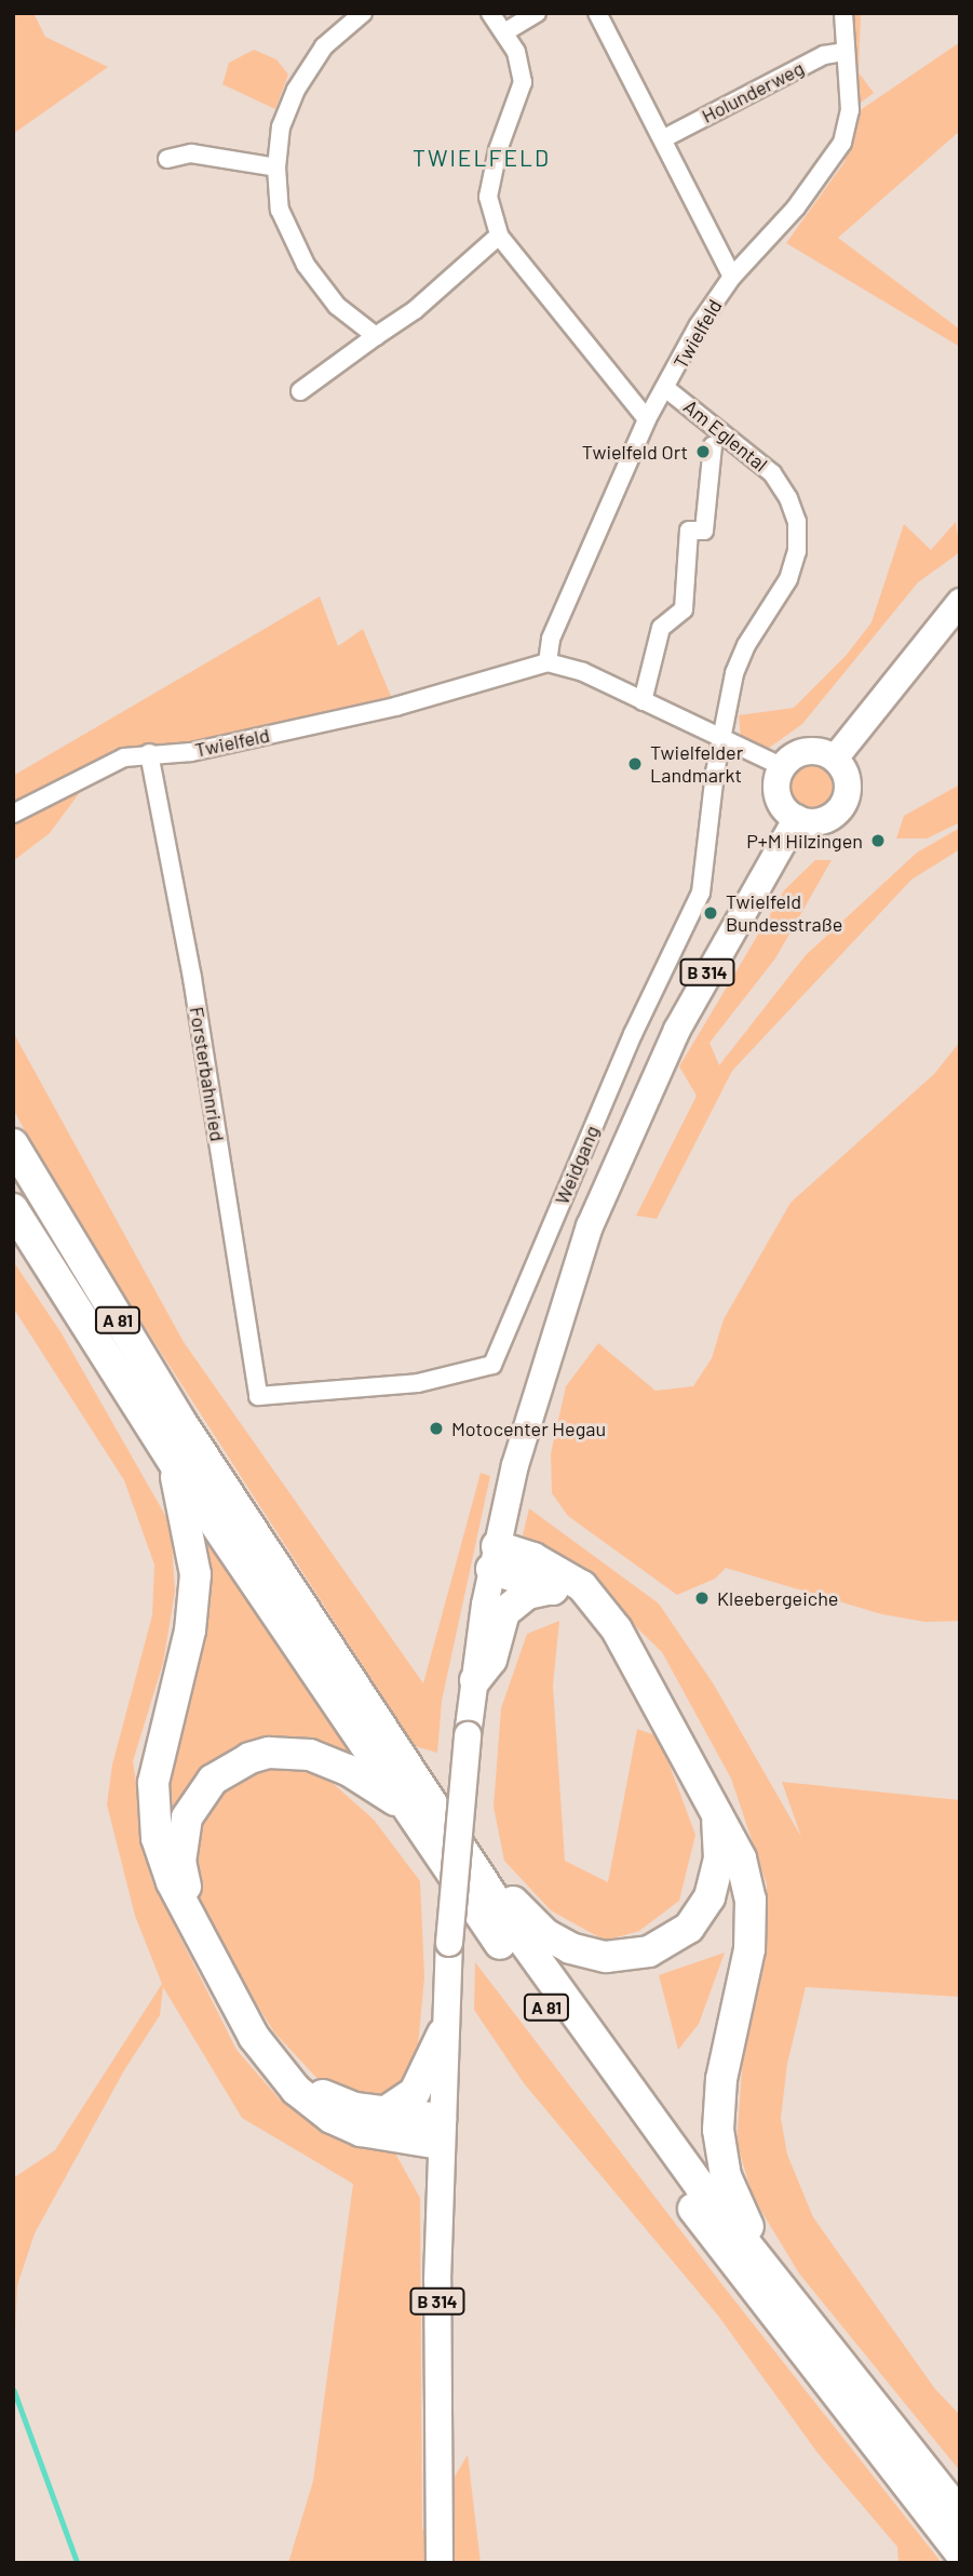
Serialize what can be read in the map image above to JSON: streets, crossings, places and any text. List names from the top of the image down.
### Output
{
  "streets": {
    "highway": ["A 81"],
    "main road": ["B 314"],
    "street": [
      "Holunderweg",
      "Twielfeld",
      "Am Eglental",
      "Forsterbahnried",
      "Weidgang"
    ]
  },
  "crossings": [
    ["Holunderweg", "Twielfeld"],
    ["Twielfeld", "Am Eglental"],
    ["Twielfeld", "Forsterbahnried"],
    ["Am Eglental", "Weidgang"],
    ["Forsterbahnried", "Weidgang"]
  ],
  "districts": ["TWIELFELD"],
  "places": [
    "Twielfeld Ort",
    "Twielfelder Landmarkt",
    "P+M Hilzingen",
    "Twielfeld Bundesstraße",
    "Motocenter Hegau",
    "Kleebergeiche"
  ]
}
